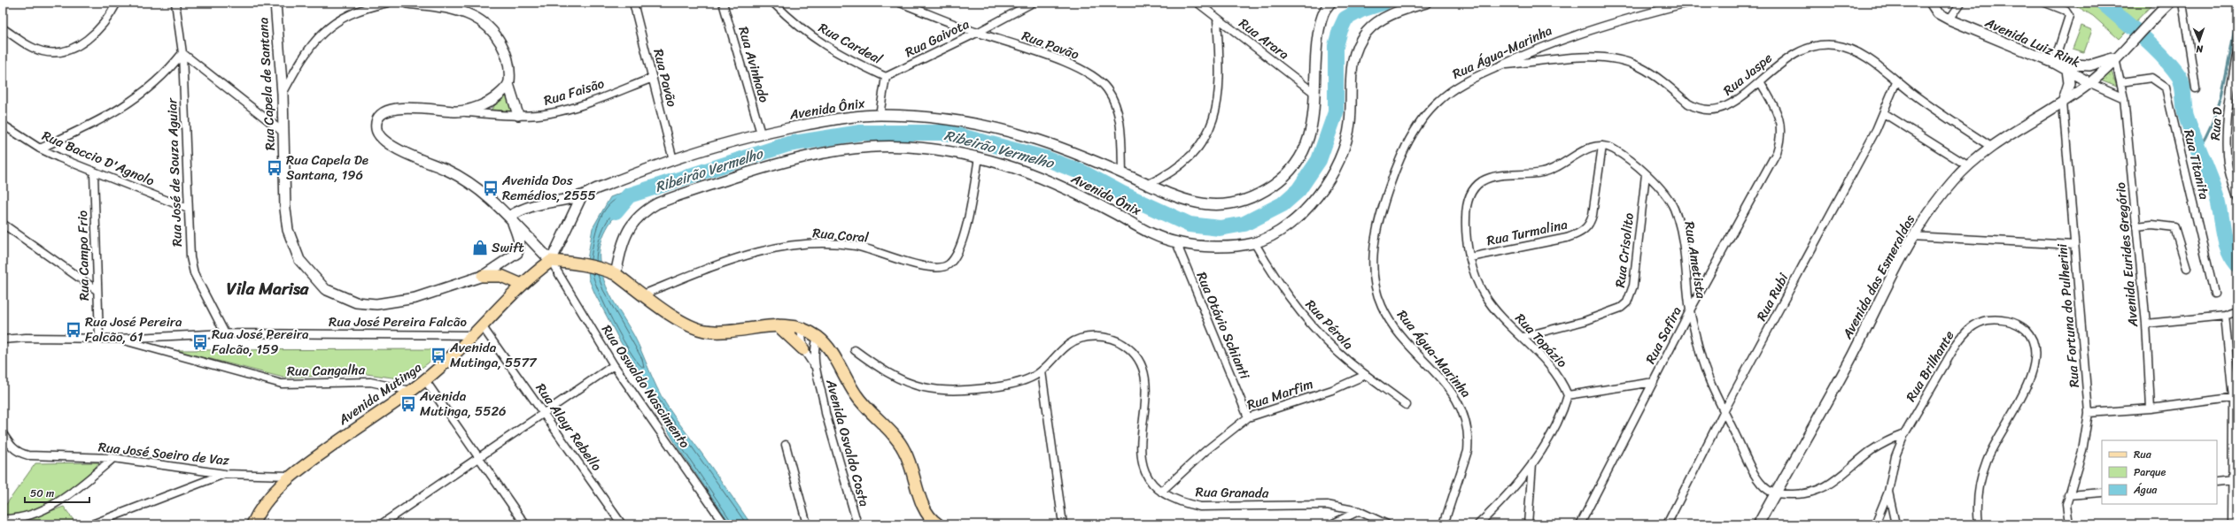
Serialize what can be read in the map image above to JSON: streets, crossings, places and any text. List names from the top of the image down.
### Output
{
  "streets": {
    "main road": [
      "Avenida Luiz Rink",
      "Rua Capela de Santana",
      "Avenida Ônix",
      "Avenida das Esmeraldas",
      "Avenida Mutinga"
    ],
    "street": [
      "Rua Gaivota",
      "Rua Arara",
      "Rua Cardeal",
      "Rua Pavão",
      "Rua Água-Marinha",
      "Rua Avinhado",
      "Rua Jaspe",
      "Rua Faisão",
      "Rua D",
      "Rua Baccio D'Agnolo",
      "Rua Titanita",
      "Rua José de Souza Aguiar",
      "Rua Turmalina",
      "Rua Coral",
      "Rua Crisolito",
      "Avenida Eurides Gregório",
      "Rua Campo Frio",
      "Rua Ametista",
      "Rua Rubi",
      "Rua Fortuna do Pulherini",
      "Rua José Pereira Falcão",
      "Rua Pérola",
      "Rua Otávio Schianti",
      "Rua Safira",
      "Rua Topázio",
      "Rua Brilhante",
      "Rua Cangalha",
      "Rua Oswaldo Nascimento",
      "Rua Marfim",
      "Rua Alayr Rebello",
      "Avenida Osvaldo Costa",
      "Rua José Soeiro de Vaz",
      "Rua Granada"
    ]
  },
  "crossings": [
    ["Rua Gaivota", "Rua Cardeal"],
    ["Rua Gaivota", "Rua Pavão"],
    ["Rua Arara", "Avenida Ônix"],
    ["Avenida Luiz Rink", "Avenida das Esmeraldas"],
    ["Rua Pavão", "Rua Faisão"],
    ["Rua Pavão", "Avenida Ônix"],
    ["Rua Água-Marinha", "Rua Jaspe"],
    ["Rua Avinhado", "Avenida Ônix"],
    ["Rua Jaspe", "Avenida das Esmeraldas"],
    ["Rua Jaspe", "Rua Rubi"],
    ["Rua Jaspe", "Rua Safira"],
    ["Rua Capela de Santana", "Avenida Ônix"],
    ["Avenida Ônix", "Rua Coral"],
    ["Avenida Ônix", "Rua Pérola"],
    ["Avenida Ônix", "Rua Otávio Schianti"],
    ["Rua Baccio D'Agnolo", "Rua José de Souza Aguiar"],
    ["Rua Baccio D'Agnolo", "Rua Campo Frio"],
    ["Rua Titanita", "Avenida Eurides Gregório"],
    ["Rua José de Souza Aguiar", "Rua José Pereira Falcão"],
    ["Rua Turmalina", "Rua Ametista"],
    ["Rua Turmalina", "Rua Topázio"],
    ["Rua Crisolito", "Rua Ametista"],
    ["Rua Crisolito", "Rua Topázio"],
    ["Avenida Eurides Gregório", "Avenida das Esmeraldas"],
    ["Rua Campo Frio", "Rua José Pereira Falcão"],
    ["Rua Ametista", "Avenida das Esmeraldas"],
    ["Rua Ametista", "Rua Rubi"],
    ["Rua Ametista", "Rua Safira"],
    ["Avenida das Esmeraldas", "Rua Fortuna do Pulherini"],
    ["Rua José Pereira Falcão", "Rua Cangalha"],
    ["Rua José Pereira Falcão", "Avenida Mutinga"],
    ["Rua Pérola", "Rua Marfim"],
    ["Rua Otávio Schianti", "Rua Marfim"],
    ["Rua Cangalha", "Avenida Mutinga"],
    ["Rua Oswaldo Nascimento", "Avenida Mutinga"],
    ["Avenida Mutinga", "Rua Alayr Rebello"],
    ["Avenida Mutinga", "Rua José Soeiro de Vaz"],
    ["Rua Marfim", "Rua Granada"]
  ],
  "districts": ["Vila Marisa"],
  "water": ["Ribeirão Vermelho"],
  "places": {
    "bus stop": [
      "Rua Capela De Santana, 196",
      "Avenida Dos Remédios, 2555",
      "Rua José Pereira Falcão, 61",
      "Rua José Pereira Falcão, 159",
      "Avenida Mutinga, 5577",
      "Avenida Mutinga, 5526"
    ],
    "shop": ["Swift"]
  },
  "legend": ["Rua", "Parque", "Água"],
  "scale_bar": "50 m",
  "north": "bottom"
}
